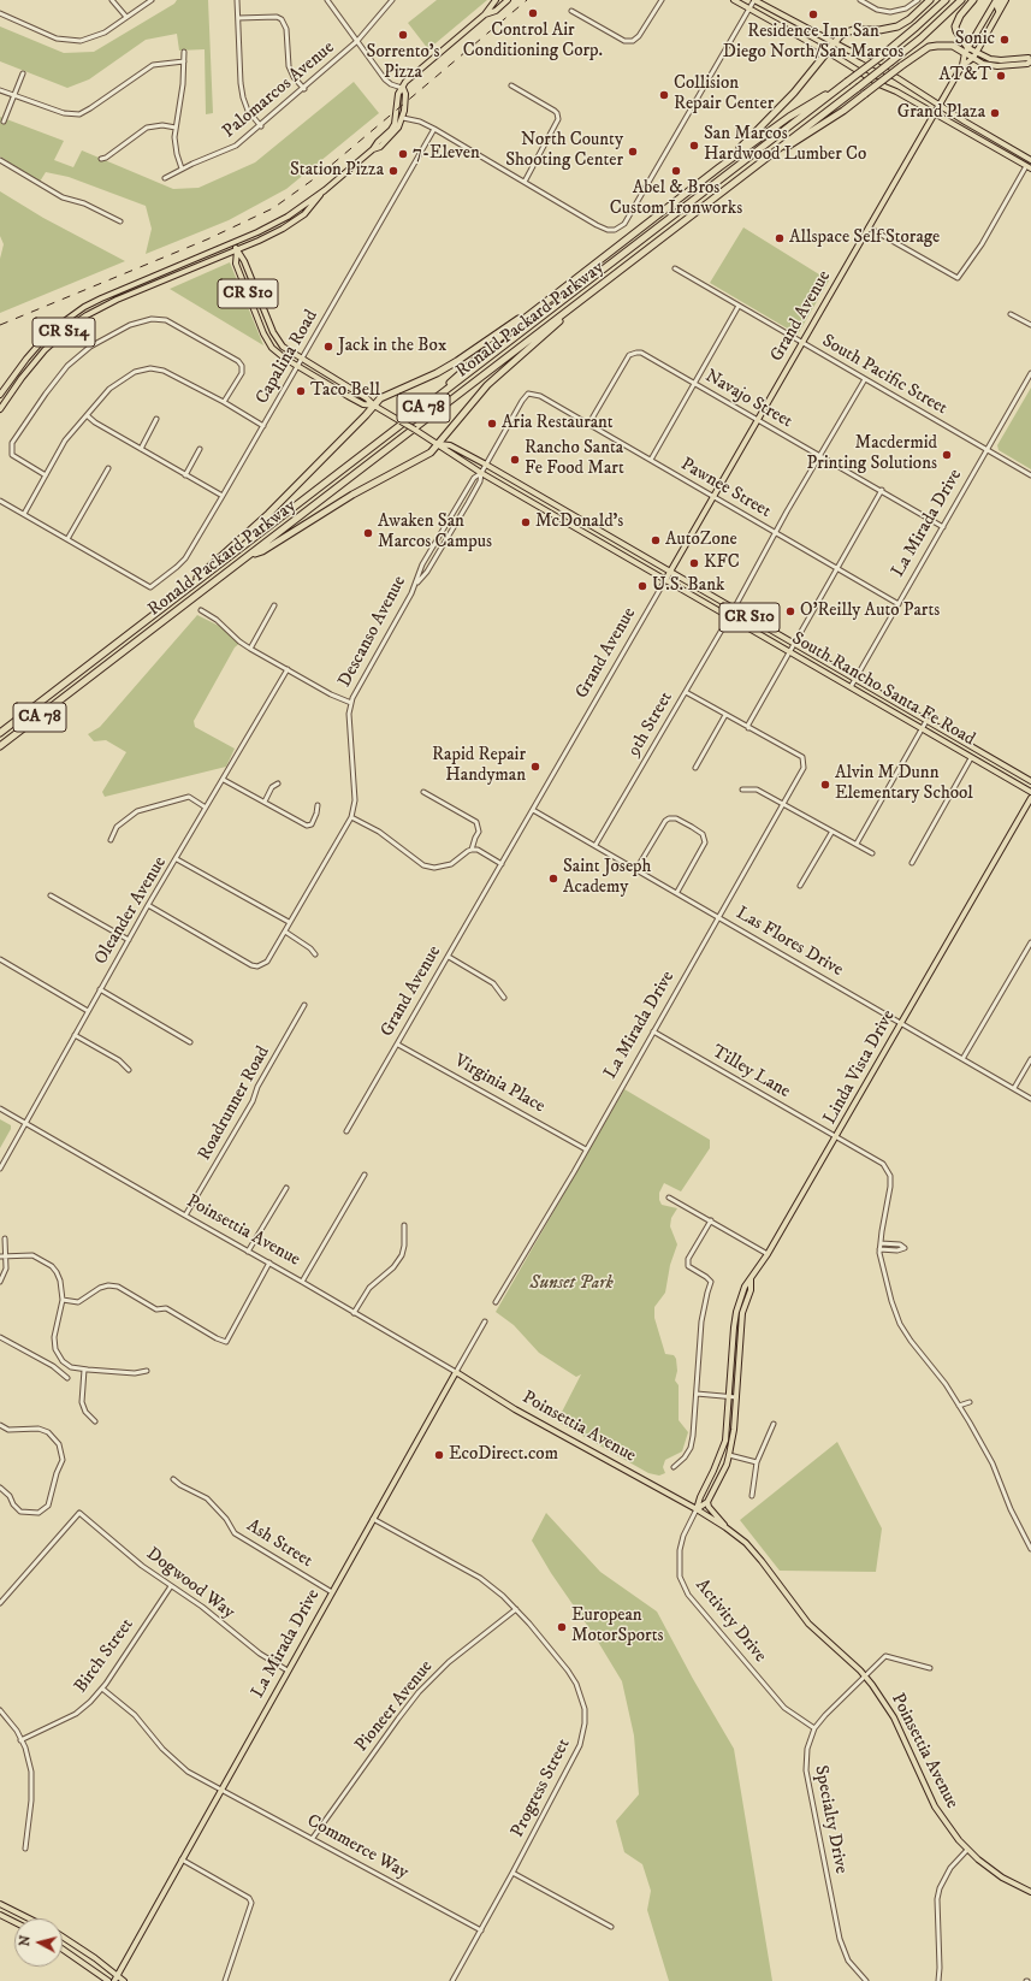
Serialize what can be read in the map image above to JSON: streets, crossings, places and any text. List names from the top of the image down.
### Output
{
  "streets": {
    "highway": ["Ronald Packard Parkway", "CA 78"],
    "main road": [
      "CR S10",
      "Grand Avenue",
      "CR S14",
      "La Mirada Drive",
      "South Rancho Santa Fe Road",
      "Linda Vista Drive",
      "Poinsettia Avenue"
    ],
    "street": [
      "Palomarcos Avenue",
      "Capalina Road",
      "South Pacific Street",
      "Navajo Street",
      "Pawnee Street",
      "Descanso Avenue",
      "9th Street",
      "Oleander Avenue",
      "Las Flores Drive",
      "Tilley Lane",
      "Virginia Place",
      "Roadrunner Road",
      "Ash Street",
      "Dogwood Way",
      "Activity Drive",
      "Birch Street",
      "Pioneer Avenue",
      "Progress Street",
      "Specialty Drive",
      "Commerce Way"
    ]
  },
  "crossings": [
    ["CR S10", "CR S14"],
    ["CR S10", "Capalina Road"],
    ["CR S10", "South Rancho Santa Fe Road"],
    ["Grand Avenue", "South Pacific Street"],
    ["Grand Avenue", "Navajo Street"],
    ["Grand Avenue", "Pawnee Street"],
    ["Grand Avenue", "South Rancho Santa Fe Road"],
    ["Grand Avenue", "Las Flores Drive"],
    ["Grand Avenue", "Virginia Place"],
    ["South Pacific Street", "La Mirada Drive"],
    ["Navajo Street", "Pawnee Street"],
    ["Navajo Street", "La Mirada Drive"],
    ["Pawnee Street", "La Mirada Drive"],
    ["Pawnee Street", "Descanso Avenue"],
    ["La Mirada Drive", "South Rancho Santa Fe Road"],
    ["La Mirada Drive", "Las Flores Drive"],
    ["La Mirada Drive", "Tilley Lane"],
    ["La Mirada Drive", "Virginia Place"],
    ["La Mirada Drive", "Poinsettia Avenue"],
    ["La Mirada Drive", "Ash Street"],
    ["La Mirada Drive", "Dogwood Way"],
    ["La Mirada Drive", "Progress Street"],
    ["La Mirada Drive", "Commerce Way"],
    ["Descanso Avenue", "South Rancho Santa Fe Road"],
    ["Descanso Avenue", "Oleander Avenue"],
    ["South Rancho Santa Fe Road", "9th Street"],
    ["9th Street", "Las Flores Drive"],
    ["Oleander Avenue", "Poinsettia Avenue"],
    ["Las Flores Drive", "Linda Vista Drive"],
    ["Linda Vista Drive", "Tilley Lane"],
    ["Roadrunner Road", "Poinsettia Avenue"],
    ["Poinsettia Avenue", "Activity Drive"],
    ["Poinsettia Avenue", "Specialty Drive"],
    ["Dogwood Way", "Birch Street"],
    ["Activity Drive", "Specialty Drive"],
    ["Birch Street", "Commerce Way"],
    ["Pioneer Avenue", "Progress Street"],
    ["Pioneer Avenue", "Commerce Way"],
    ["Progress Street", "Commerce Way"]
  ],
  "parks": ["Sunset Park"],
  "places": [
    "Control Air Conditioning Corp.",
    "Residence Inn San Diego North/San Marcos",
    "Sorrento's Pizza",
    "Sonic",
    "AT&T",
    "Collision Repair Center",
    "Grand Plaza",
    "San Marcos Hardwood Lumber Co",
    "North County Shooting Center",
    "7-Eleven",
    "Station Pizza",
    "Abel & Bros Custom Ironworks",
    "Allspace Self Storage",
    "Jack in the Box",
    "Taco Bell",
    "Aria Restaurant",
    "Macdermid Printing Solutions",
    "Rancho Santa Fe Food Mart",
    "McDonald's",
    "Awaken San Marcos Campus",
    "AutoZone",
    "KFC",
    "U.S. Bank",
    "O'Reilly Auto Parts",
    "Rapid Repair Handyman",
    "Alvin M Dunn Elementary School",
    "Saint Joseph Academy",
    "EcoDirect.com",
    "European MotorSports"
  ],
  "north": "left"
}
